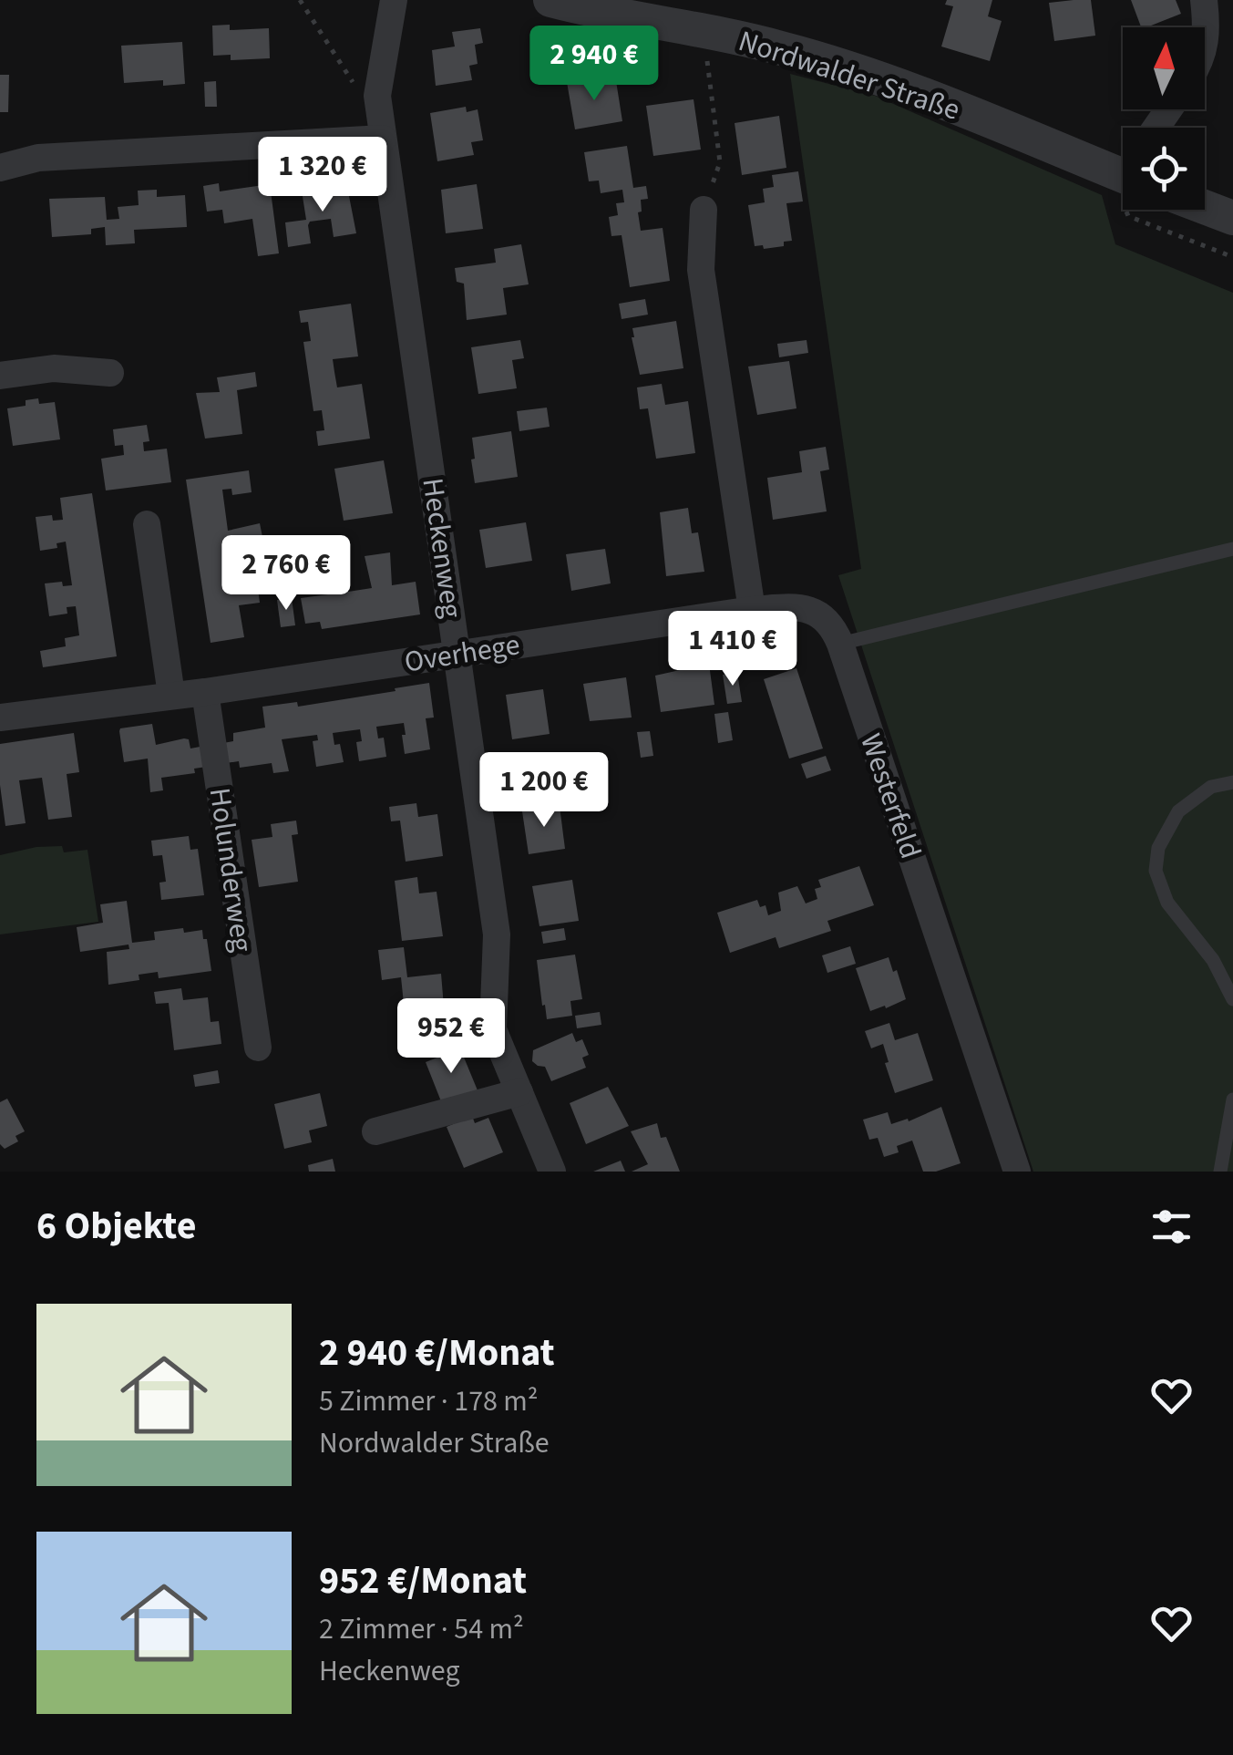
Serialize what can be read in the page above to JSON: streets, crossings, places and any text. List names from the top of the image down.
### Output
{
  "streets": {
    "street": [
      "Nordwalder Straße",
      "Heckenweg",
      "Overhege",
      "Westerfeld",
      "Holunderweg"
    ]
  },
  "crossings": [
    ["Heckenweg", "Overhege"],
    ["Overhege", "Westerfeld"],
    ["Overhege", "Holunderweg"]
  ],
  "north": "top",
  "page": {
    "price": [
      "2 940 €",
      "1 320 €",
      "2 760 €",
      "1 410 €",
      "1 200 €",
      "952 €"
    ],
    "heading": "6 Objekte",
    "list": [
      {
        "name": "2 940 €/Monat",
        "note": "5 Zimmer · 178 m² · Nordwalder Straße"
      },
      {
        "name": "952 €/Monat",
        "note": "2 Zimmer · 54 m² · Heckenweg"
      }
    ]
  }
}
